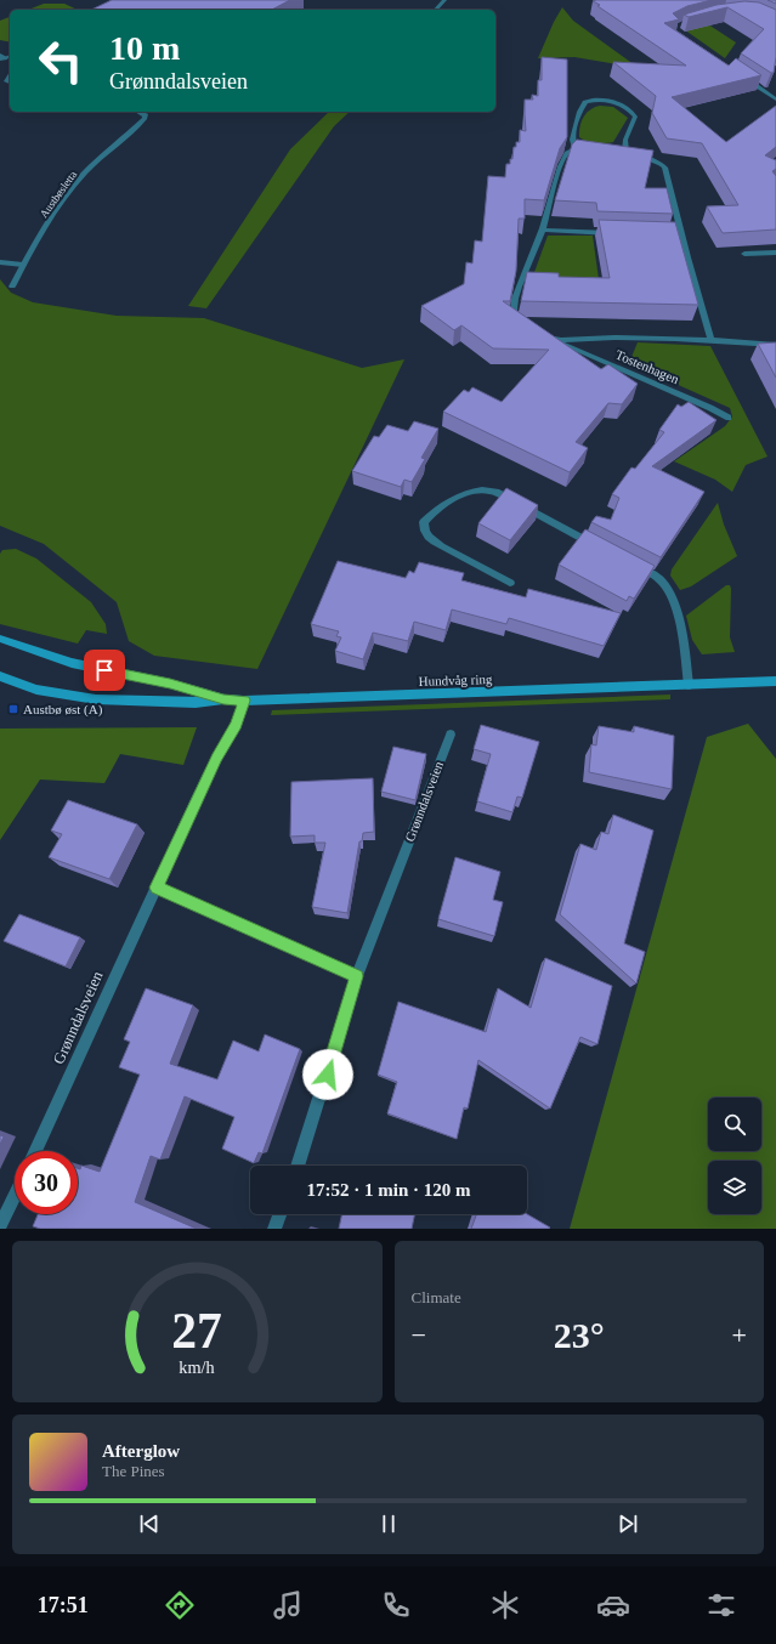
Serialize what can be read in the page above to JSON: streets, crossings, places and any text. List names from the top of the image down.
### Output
{
  "streets": {
    "main road": ["Hundvåg ring"],
    "street": ["Austbøsletta", "Tostenhagen", "Grønndalsveien"]
  },
  "crossings": [
    ["Hundvåg ring", "Grønndalsveien"]
  ],
  "places": {
    "transit": ["Austbø øst (A)"]
  },
  "page": {
    "turn": ["10 m", "Grønndalsveien"],
    "limit": "30",
    "trip": "17:52 · 1 min · 120 m",
    "tile": "Climate",
    "heat": ["−", "23°", "+"],
    "song": ["Afterglow", "The Pines"],
    "tabs": "17:51",
    "gauge": ["27", "km/h"]
  }
}
